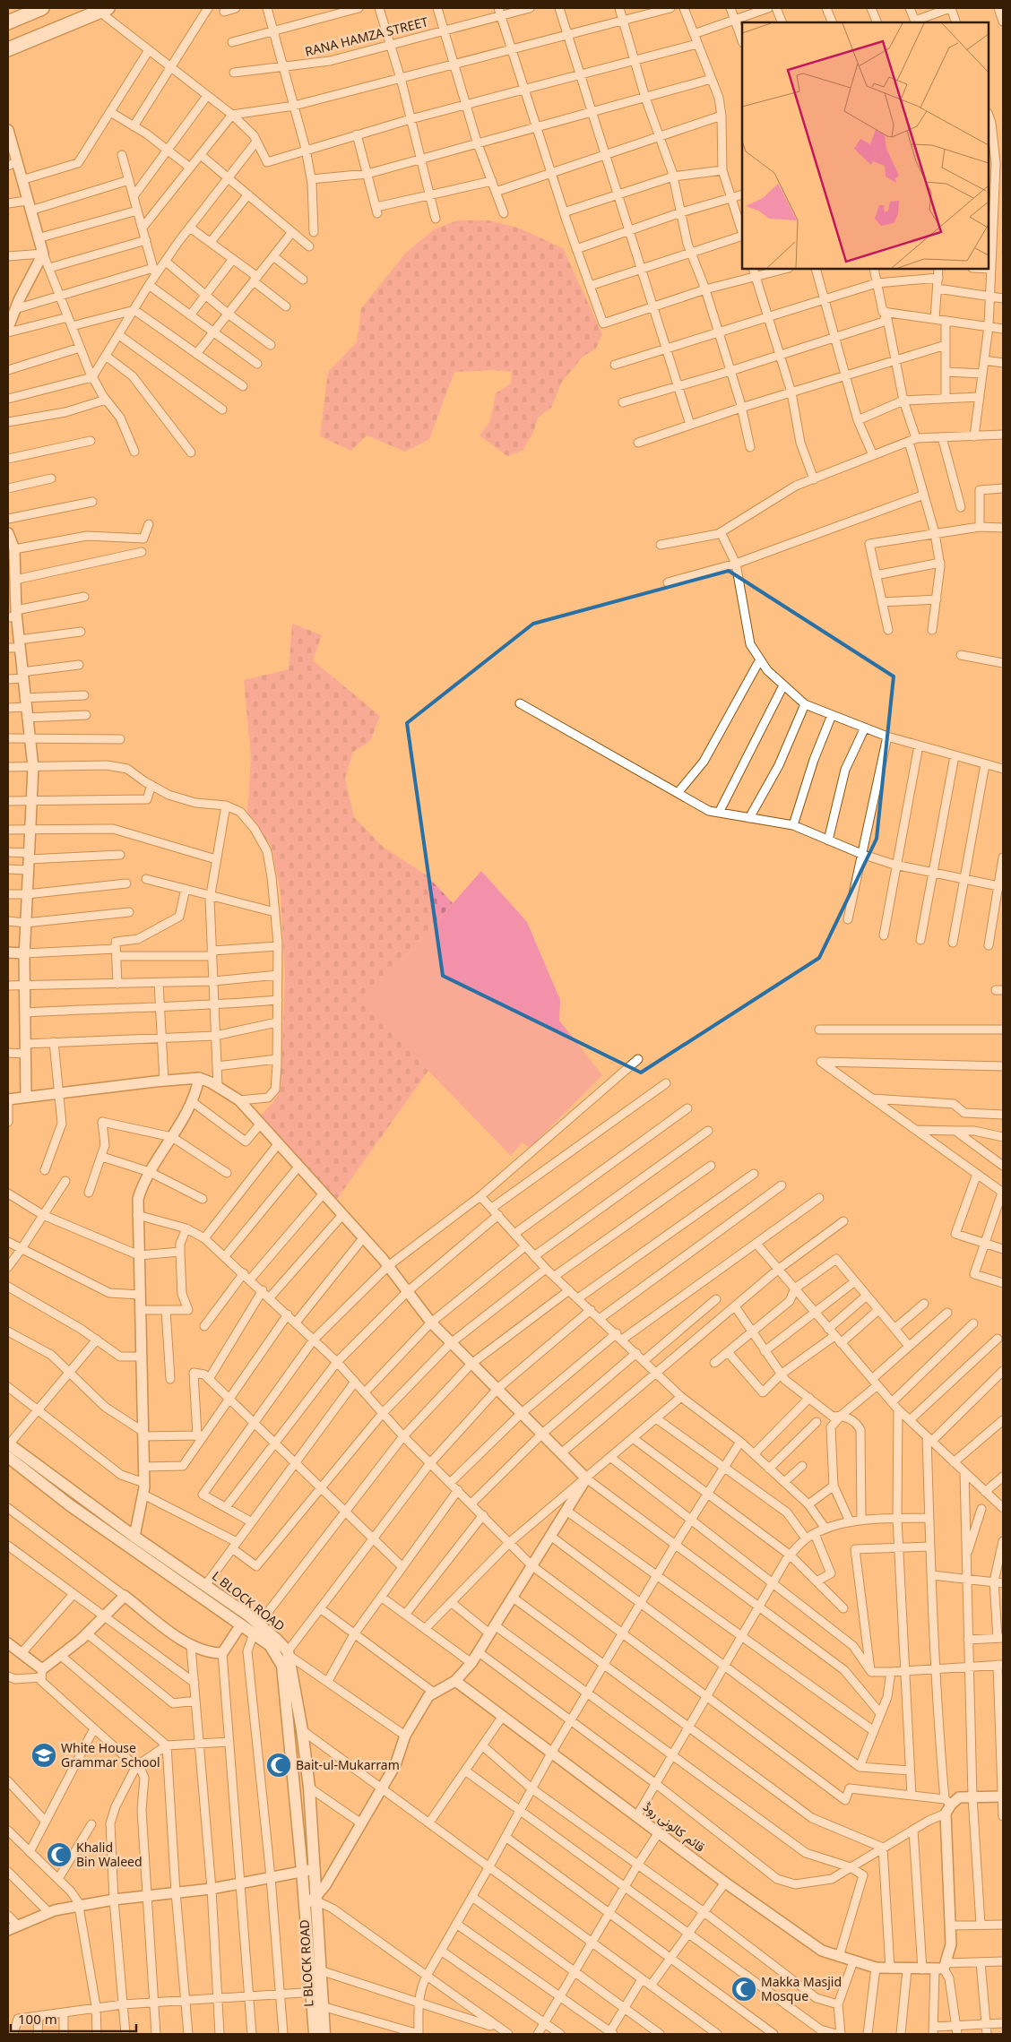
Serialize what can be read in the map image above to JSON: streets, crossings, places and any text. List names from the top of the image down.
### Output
{
  "streets": {
    "main road": ["L BLOCK ROAD"],
    "street": ["RANA HAMZA STREET", "قائم کالونی روڈ"]
  },
  "places": {
    "school or university": ["White House Grammar School"],
    "mosque": ["Bait-ul-Mukarram", "Khalid Bin Waleed", "Makka Masjid Mosque"]
  },
  "scale_bar": "100 m"
}
